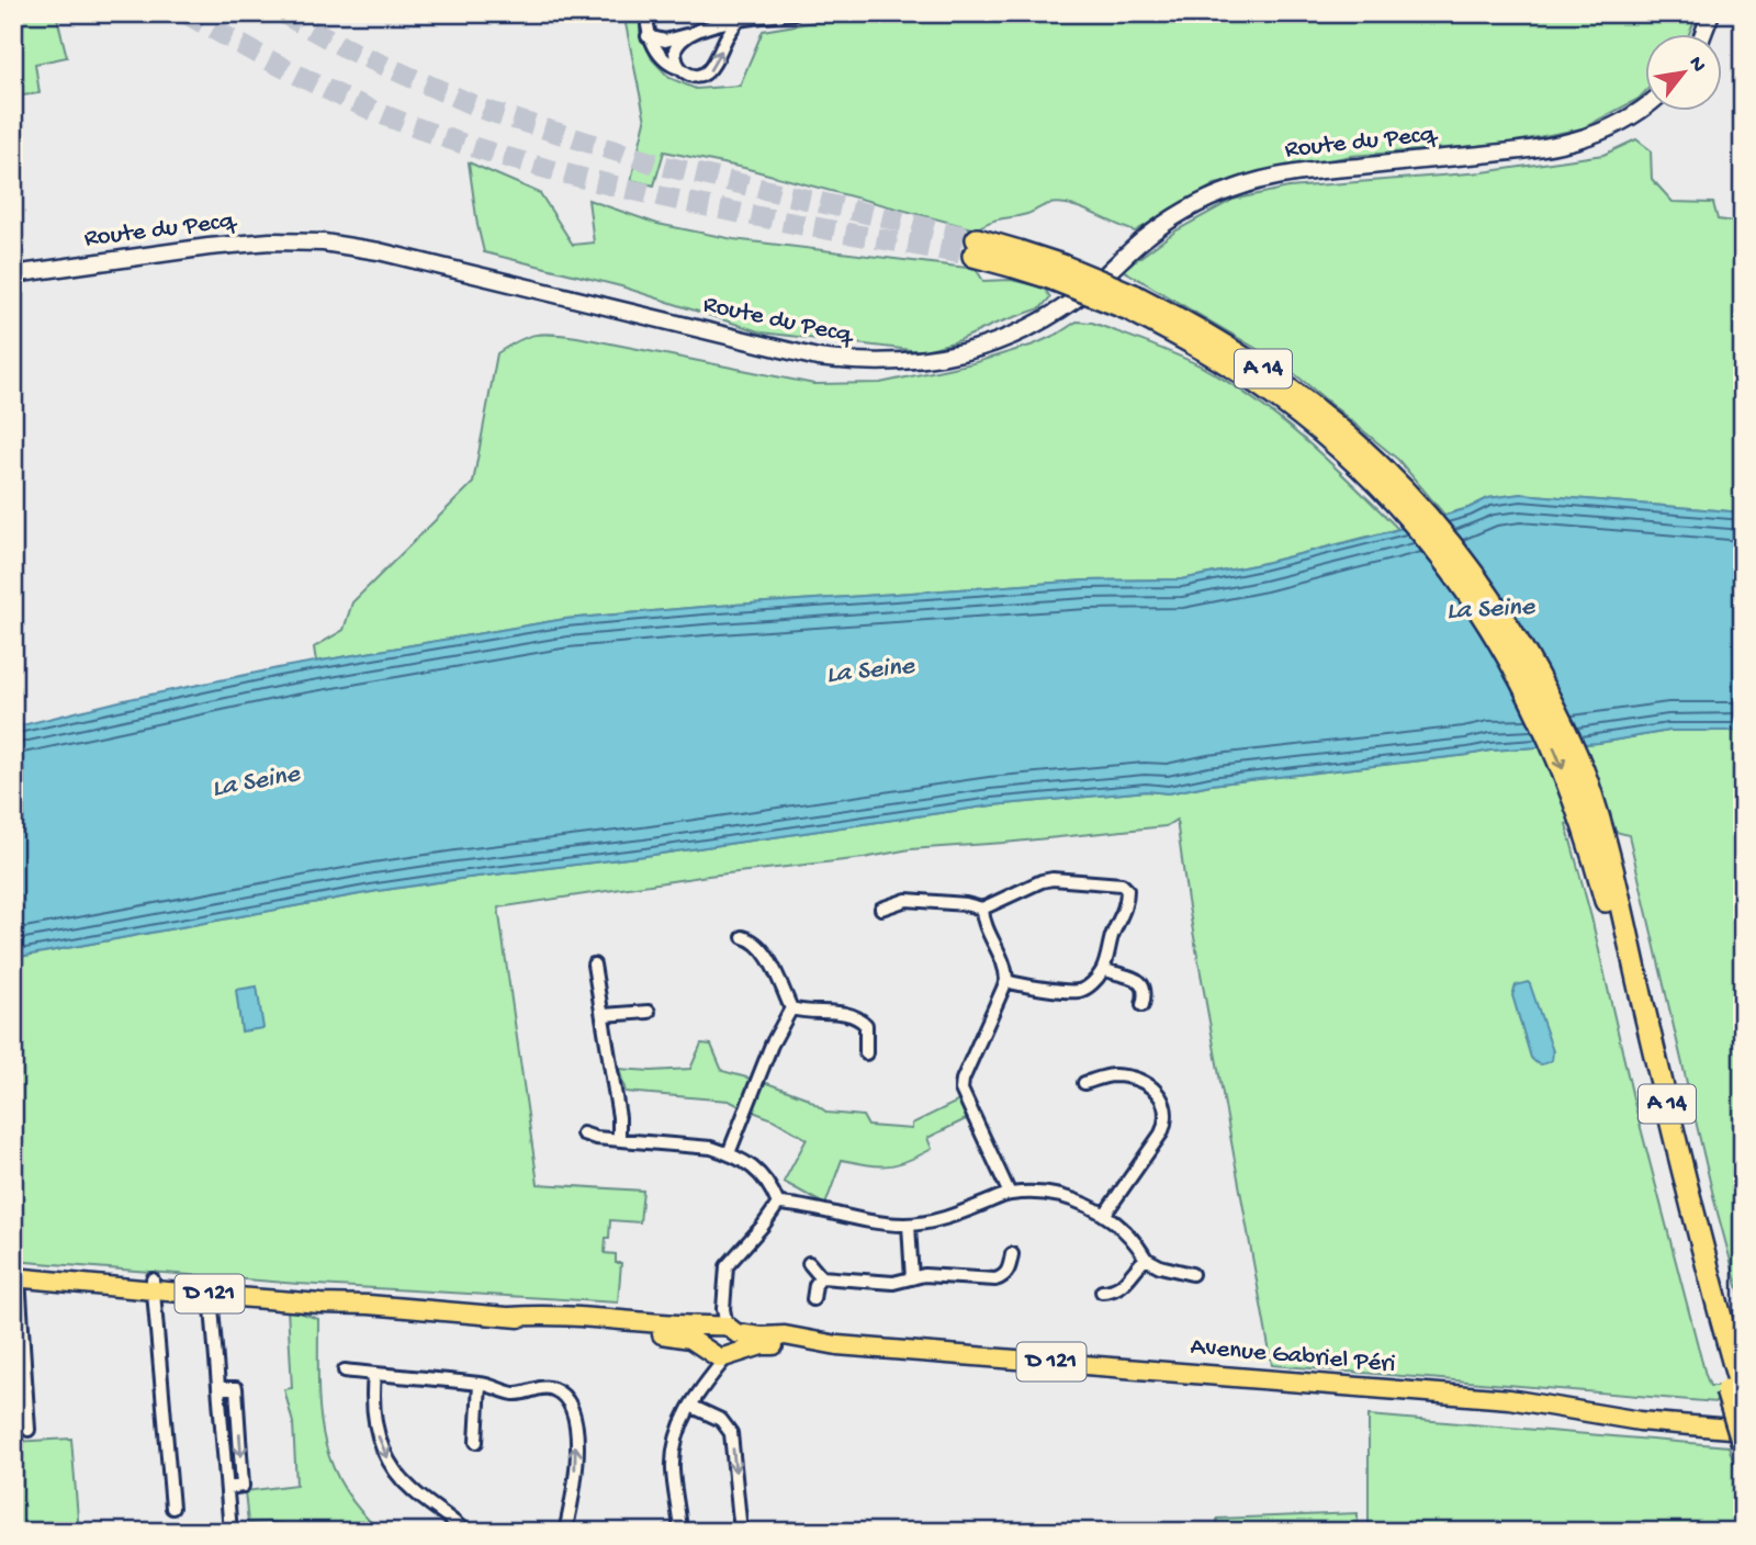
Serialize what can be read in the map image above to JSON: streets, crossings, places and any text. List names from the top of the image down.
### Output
{
  "streets": {
    "highway": ["A 14"],
    "main road": ["Route du Pecq", "D 121", "Avenue Gabriel Péri"]
  },
  "water": ["La Seine"],
  "north": "top right"
}
